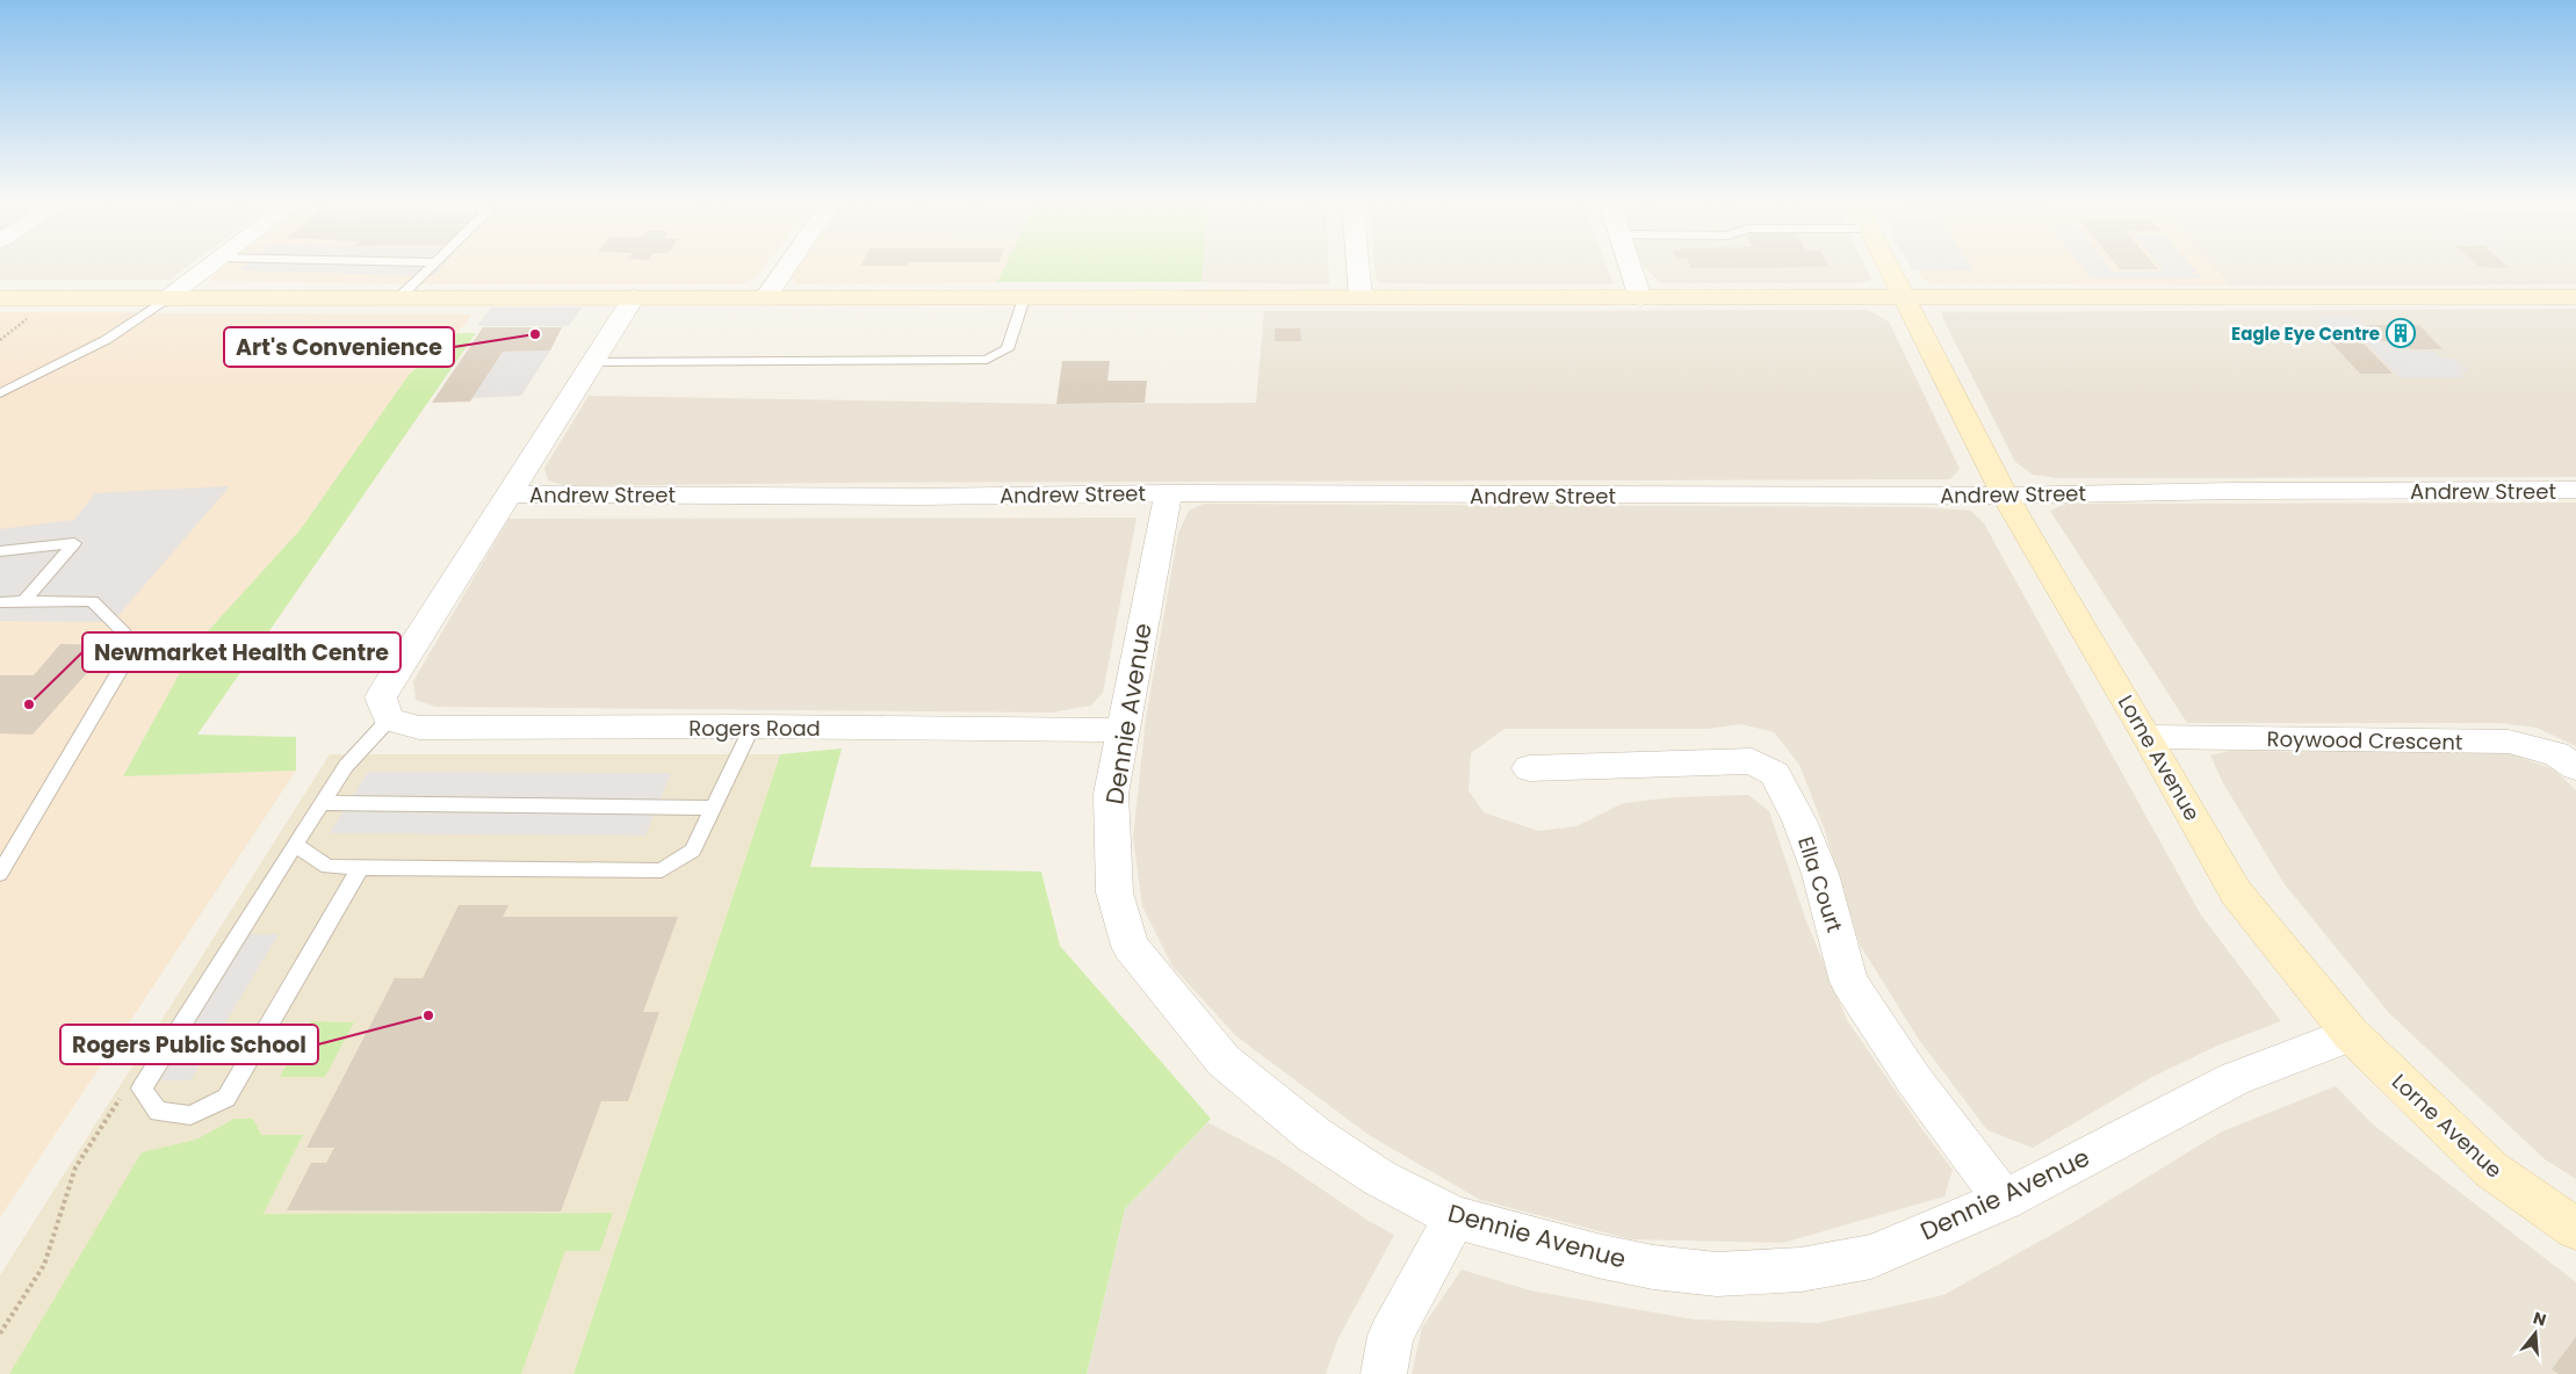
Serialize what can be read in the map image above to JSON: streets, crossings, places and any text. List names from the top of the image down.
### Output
{
  "streets": {
    "main road": ["Lorne Avenue"],
    "street": [
      "Andrew Street",
      "Dennie Avenue",
      "Rogers Road",
      "Roywood Crescent",
      "Ella Court"
    ]
  },
  "crossings": [
    ["Andrew Street", "Dennie Avenue"],
    ["Andrew Street", "Lorne Avenue"],
    ["Dennie Avenue", "Rogers Road"],
    ["Dennie Avenue", "Lorne Avenue"],
    ["Dennie Avenue", "Ella Court"],
    ["Roywood Crescent", "Lorne Avenue"]
  ],
  "places": {
    "building": ["Eagle Eye Centre"],
    "other": ["Art's Convenience", "Newmarket Health Centre", "Rogers Public School"]
  },
  "north": "top"
}
